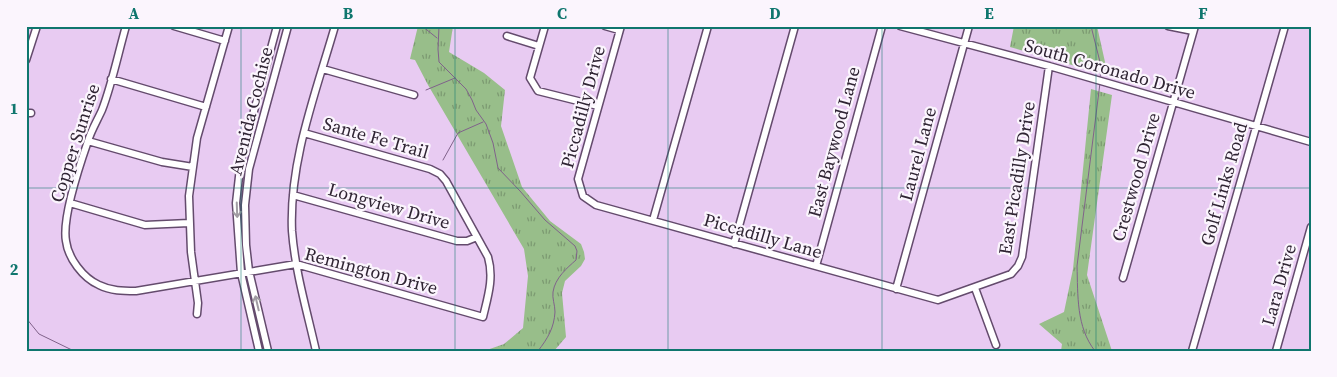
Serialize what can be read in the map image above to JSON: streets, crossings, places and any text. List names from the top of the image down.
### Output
{
  "streets": {
    "street": [
      "South Coronado Drive",
      "Piccadilly Drive",
      "Avenida Cochise",
      "Sante Fe Trail",
      "East Baywood Lane",
      "Copper Sunrise",
      "Laurel Lane",
      "Crestwood Drive",
      "East Picadilly Drive",
      "Golf Links Road",
      "Longview Drive",
      "Piccadilly Lane",
      "Remington Drive",
      "Lara Drive"
    ]
  },
  "crossings": [
    ["South Coronado Drive", "Laurel Lane"],
    ["South Coronado Drive", "Crestwood Drive"],
    ["South Coronado Drive", "East Picadilly Drive"],
    ["South Coronado Drive", "Golf Links Road"],
    ["Piccadilly Drive", "Piccadilly Lane"],
    ["Avenida Cochise", "Copper Sunrise"],
    ["Avenida Cochise", "Remington Drive"],
    ["Sante Fe Trail", "Longview Drive"],
    ["Sante Fe Trail", "Remington Drive"],
    ["East Baywood Lane", "Piccadilly Lane"],
    ["Copper Sunrise", "Remington Drive"],
    ["Laurel Lane", "Piccadilly Lane"],
    ["East Picadilly Drive", "Piccadilly Lane"],
    ["Longview Drive", "Remington Drive"]
  ],
  "grid": {
    "columns": [
      "A",
      "B",
      "C",
      "D",
      "E",
      "F"
    ],
    "rows": ["1", "2"]
  }
}
